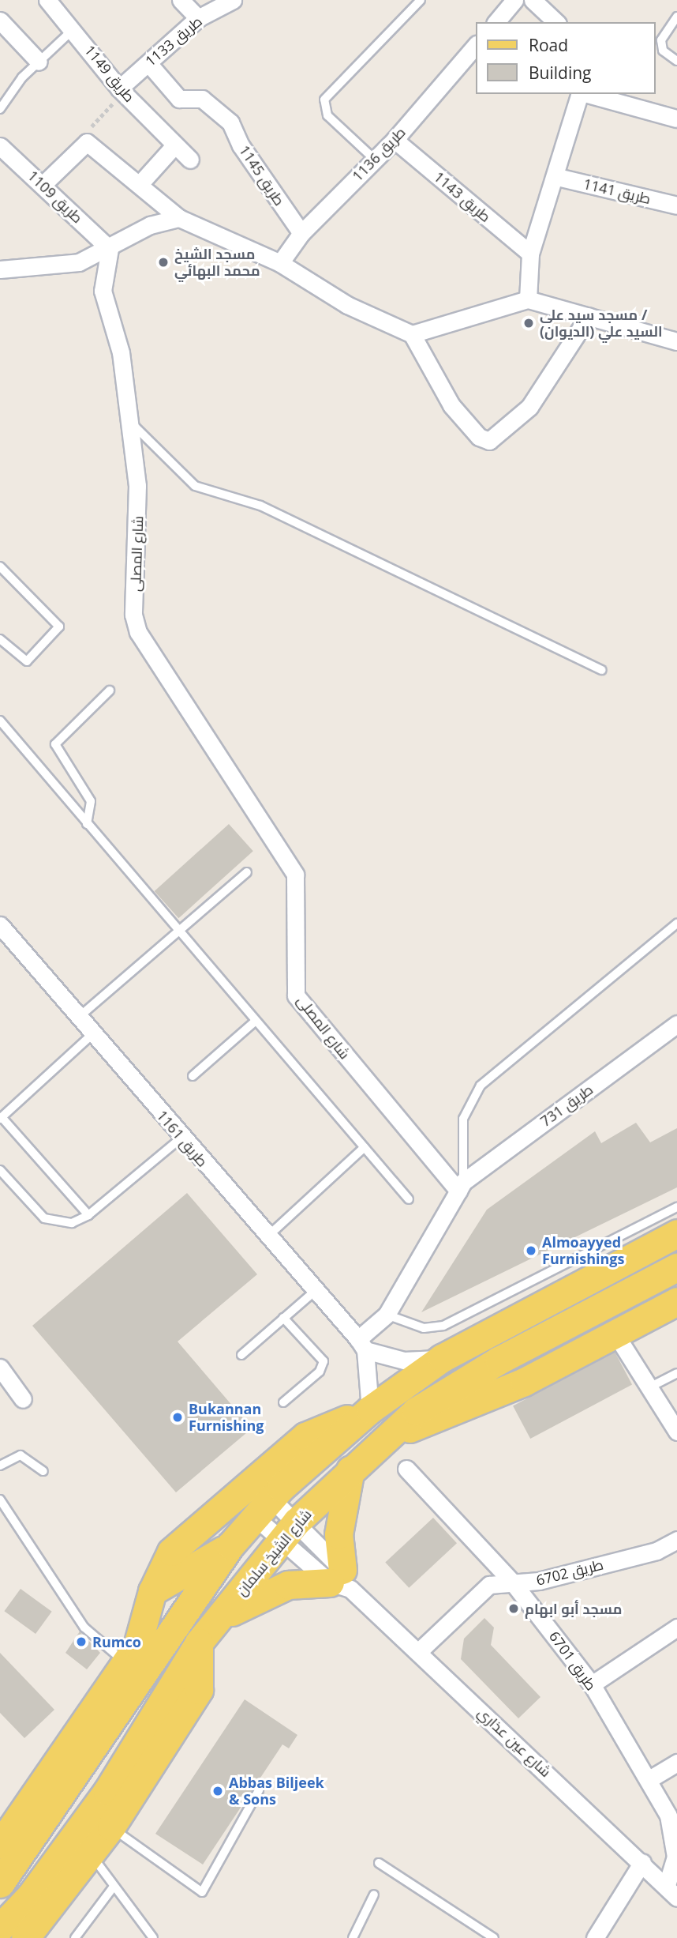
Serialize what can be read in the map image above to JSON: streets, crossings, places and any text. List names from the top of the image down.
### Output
{
  "streets": {
    "main road": ["شارع الشيخ سلمان"],
    "street": [
      "طريق 1133",
      "طريق 1149",
      "طريق 1136",
      "طريق 1145",
      "طريق 1141",
      "طريق 1109",
      "طريق 1143",
      "شارع المصلى",
      "طريق 731",
      "طريق 1161",
      "طريق 6702",
      "طريق 6701",
      "شارع عين عذاري"
    ]
  },
  "crossings": [
    ["طريق 1133", "طريق 1149"],
    ["طريق 1133", "طريق 1145"],
    ["طريق 1136", "طريق 1145"],
    ["طريق 1136", "طريق 1143"],
    ["طريق 1109", "شارع المصلى"],
    ["شارع المصلى", "طريق 731"],
    ["شارع الشيخ سلمان", "شارع عين عذاري"],
    ["طريق 6702", "طريق 6701"],
    ["طريق 6702", "شارع عين عذاري"],
    ["طريق 6701", "شارع عين عذاري"]
  ],
  "places": [
    "مسجد الشيخ محمد البهائي",
    "مسجد سيد علي / السيد علي (الديوان)",
    "Almoayyed Furnishings",
    "Bukannan Furnishing",
    "مسجد أبو ابهام",
    "Rumco",
    "Abbas Biljeek & Sons"
  ],
  "legend": ["Road", "Building"]
}
